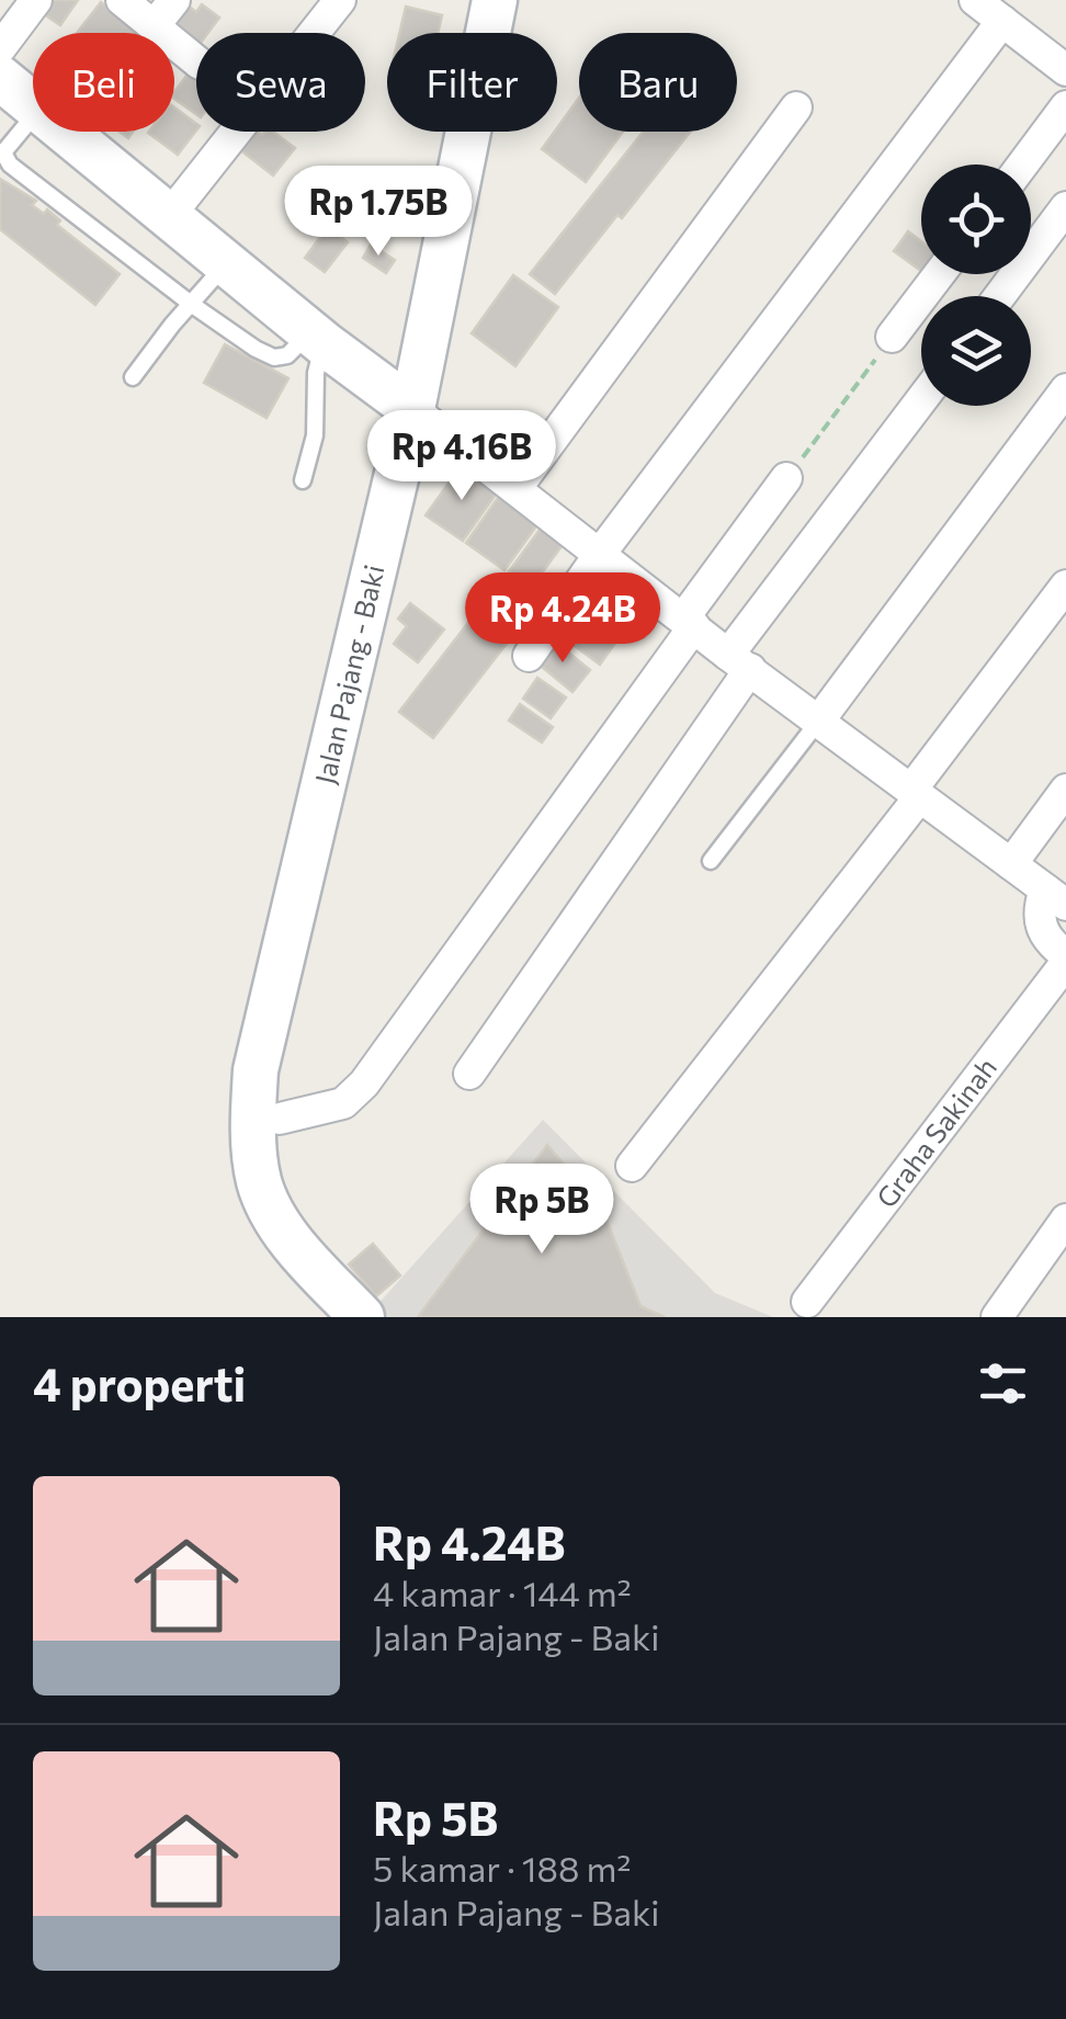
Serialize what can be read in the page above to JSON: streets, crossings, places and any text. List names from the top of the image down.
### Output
{
  "streets": {
    "main road": ["Jalan Pajang - Baki"],
    "street": ["Graha Sakinah"]
  },
  "page": {
    "chip": [
      "Beli",
      "Sewa",
      "Filter",
      "Baru"
    ],
    "price": [
      "Rp 1.75B",
      "Rp 4.16B",
      "Rp 4.24B",
      "Rp 5B"
    ],
    "heading": "4 properti",
    "list": [
      {
        "name": "Rp 4.24B",
        "note": "4 kamar · 144 m² · Jalan Pajang - Baki"
      },
      {
        "name": "Rp 5B",
        "note": "5 kamar · 188 m² · Jalan Pajang - Baki"
      }
    ]
  }
}
